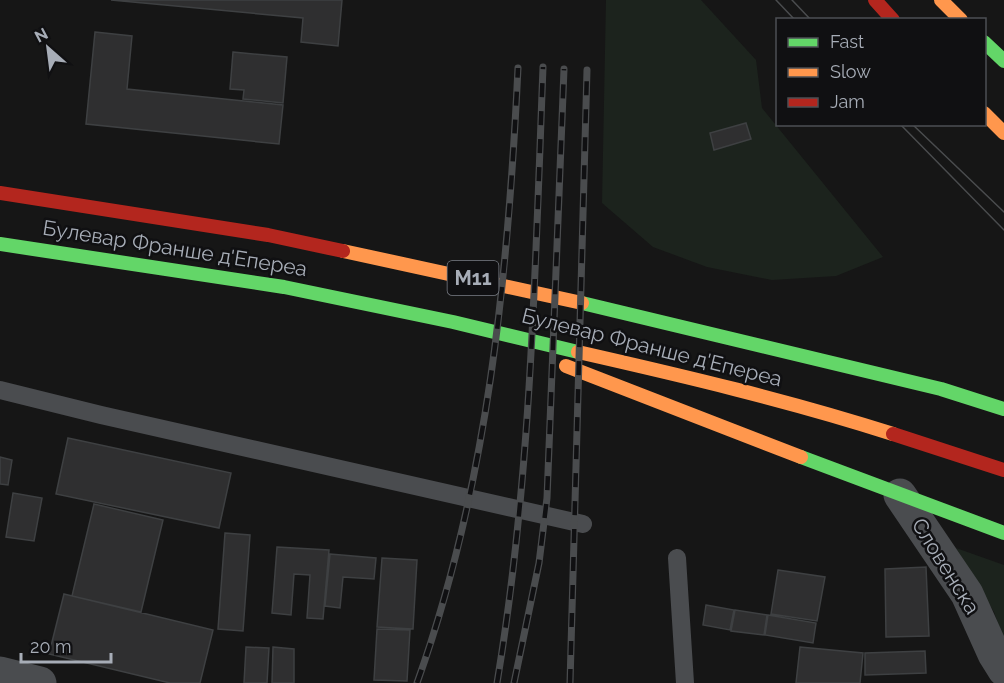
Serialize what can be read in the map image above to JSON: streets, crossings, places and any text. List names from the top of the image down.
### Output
{
  "streets": {
    "main road": ["Булевар Франше д'Епереа", "M11"],
    "street": ["Словенска"]
  },
  "legend": ["Fast", "Slow", "Jam"],
  "scale_bar": "20 m",
  "north": "top left"
}
